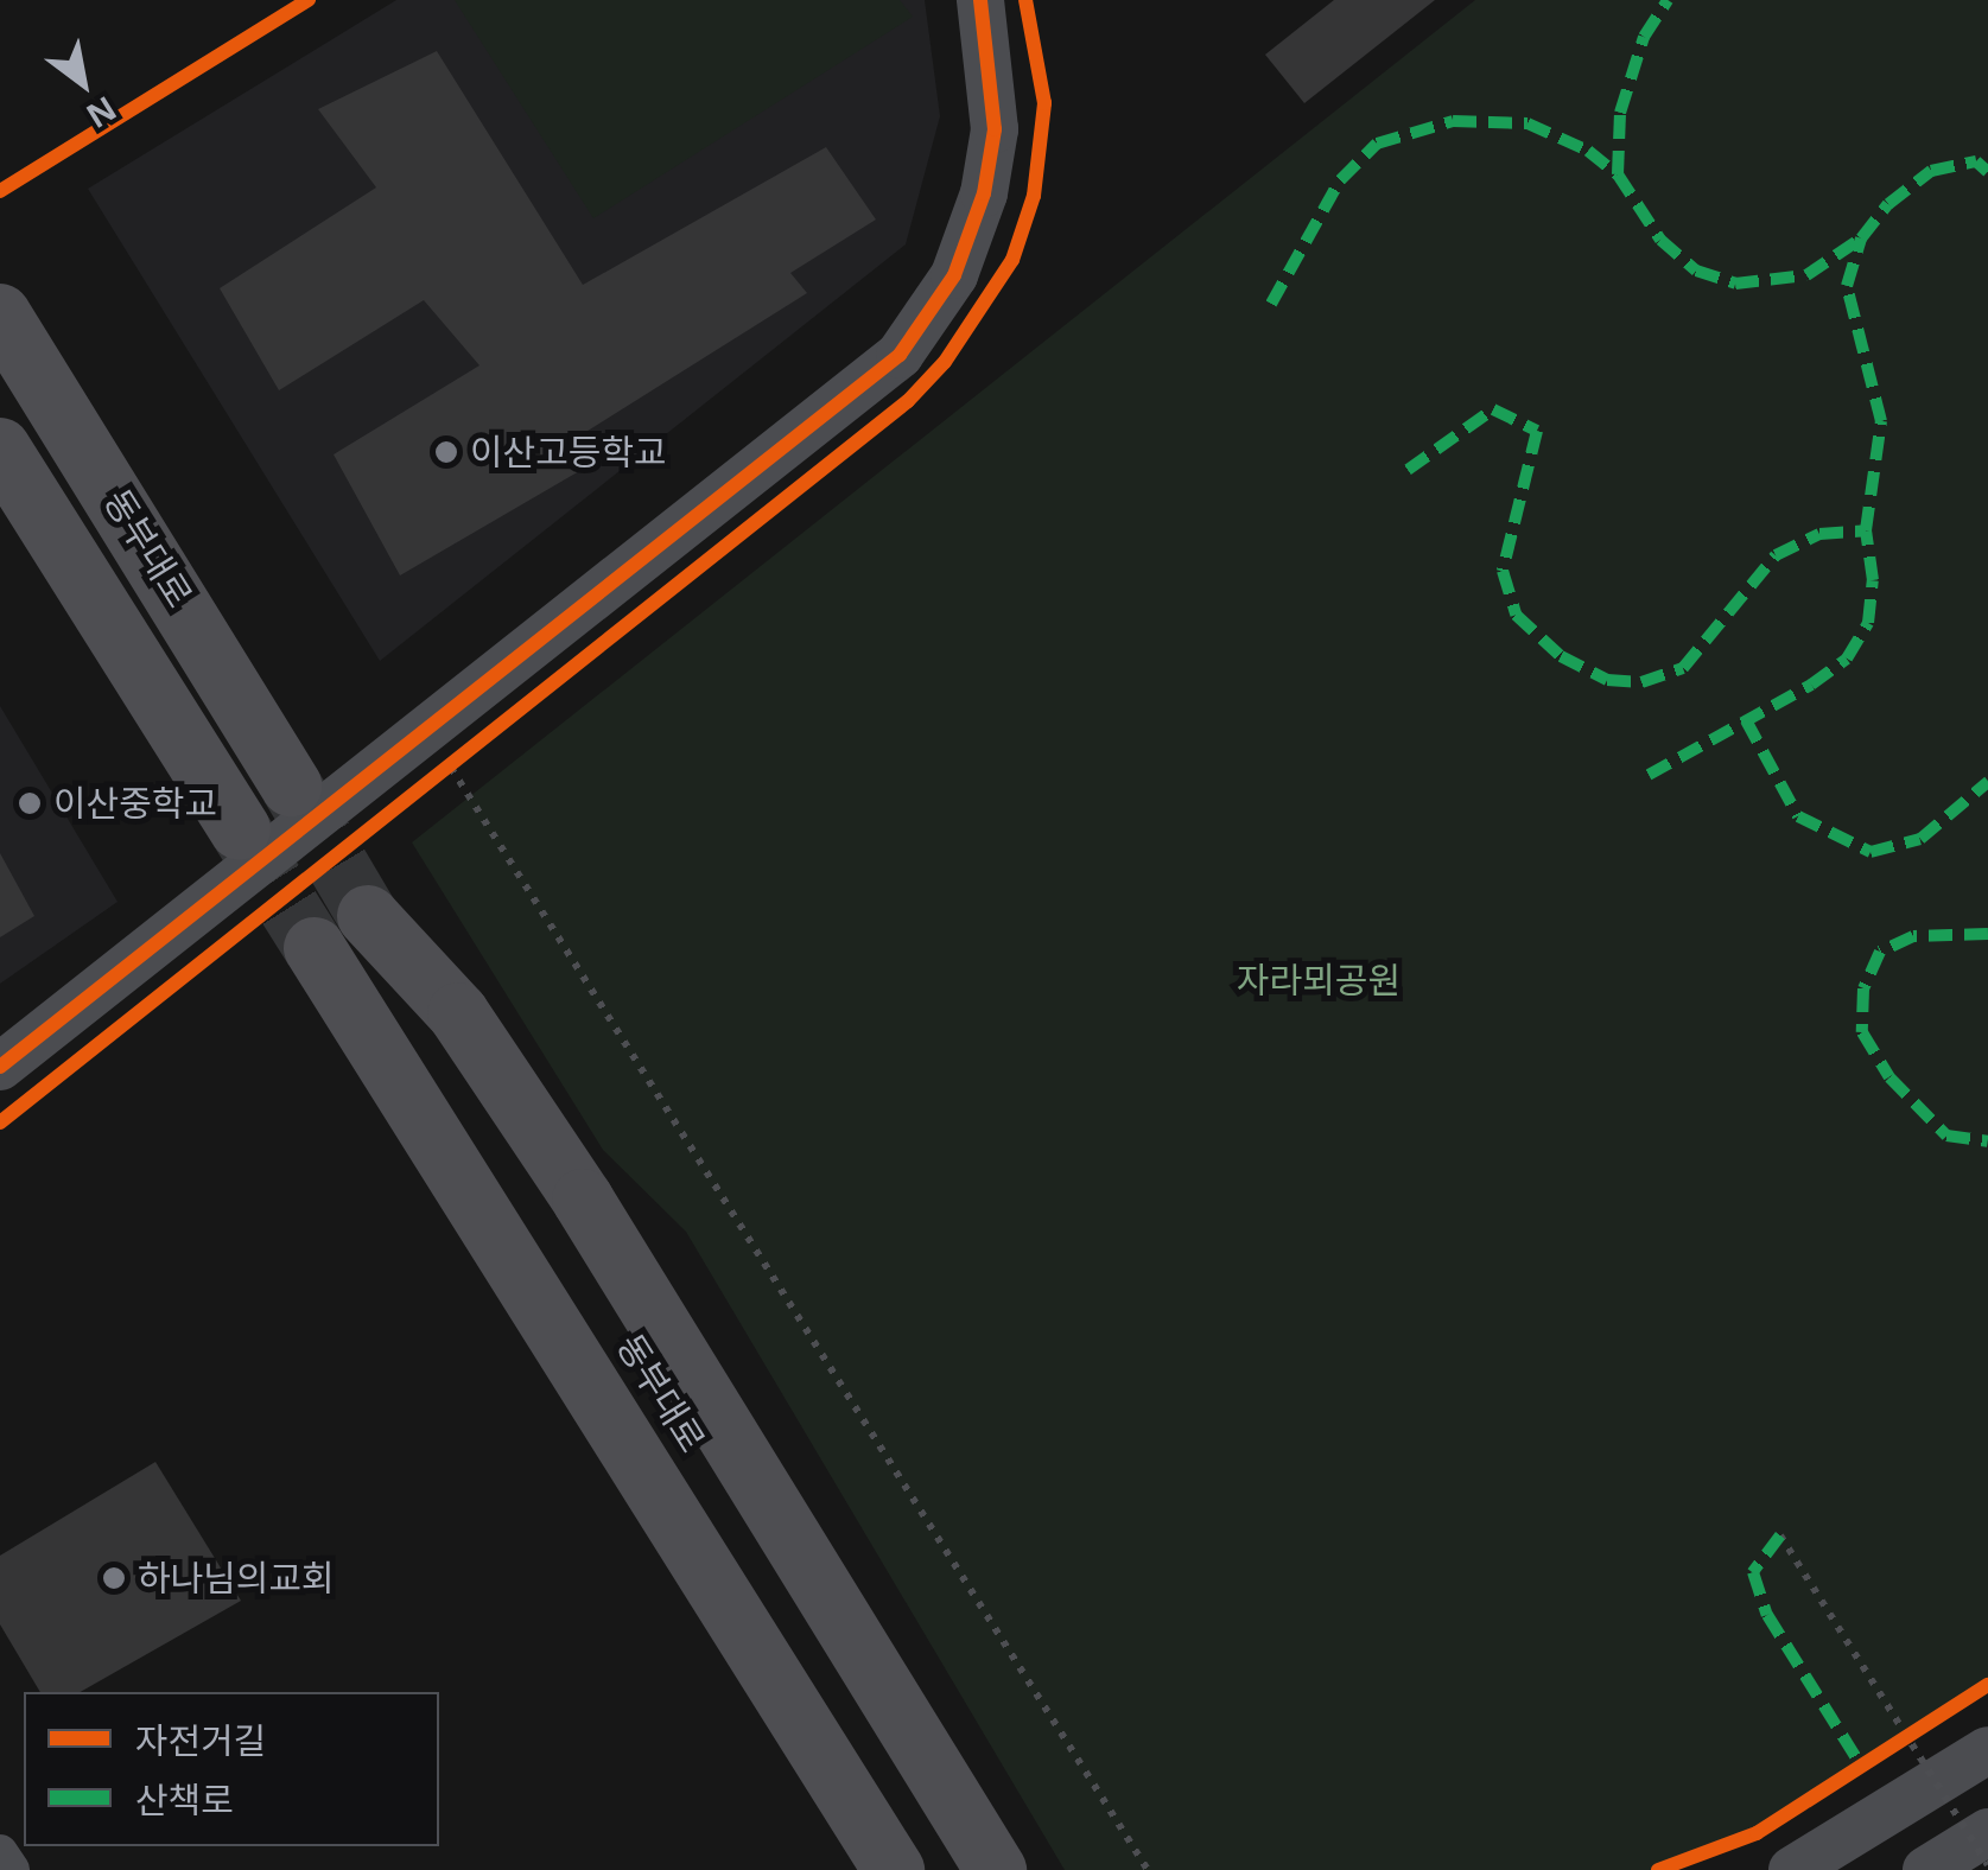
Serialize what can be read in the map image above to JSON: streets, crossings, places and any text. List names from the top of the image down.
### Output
{
  "streets": {
    "highway": ["동부대로"]
  },
  "parks": ["자라뫼공원"],
  "places": ["이산고등학교", "이산중학교", "하나님의교회"],
  "legend": ["자전거길", "산책로"],
  "north": "bottom right"
}
